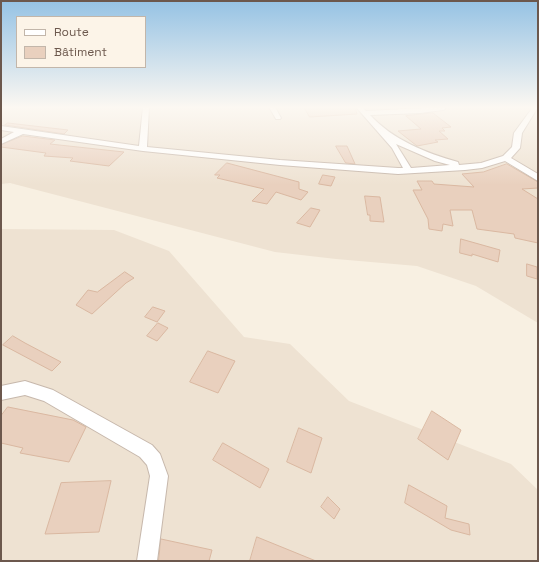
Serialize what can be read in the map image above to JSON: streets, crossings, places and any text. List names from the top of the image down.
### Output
{
  "legend": ["Route", "Bâtiment"]
}
